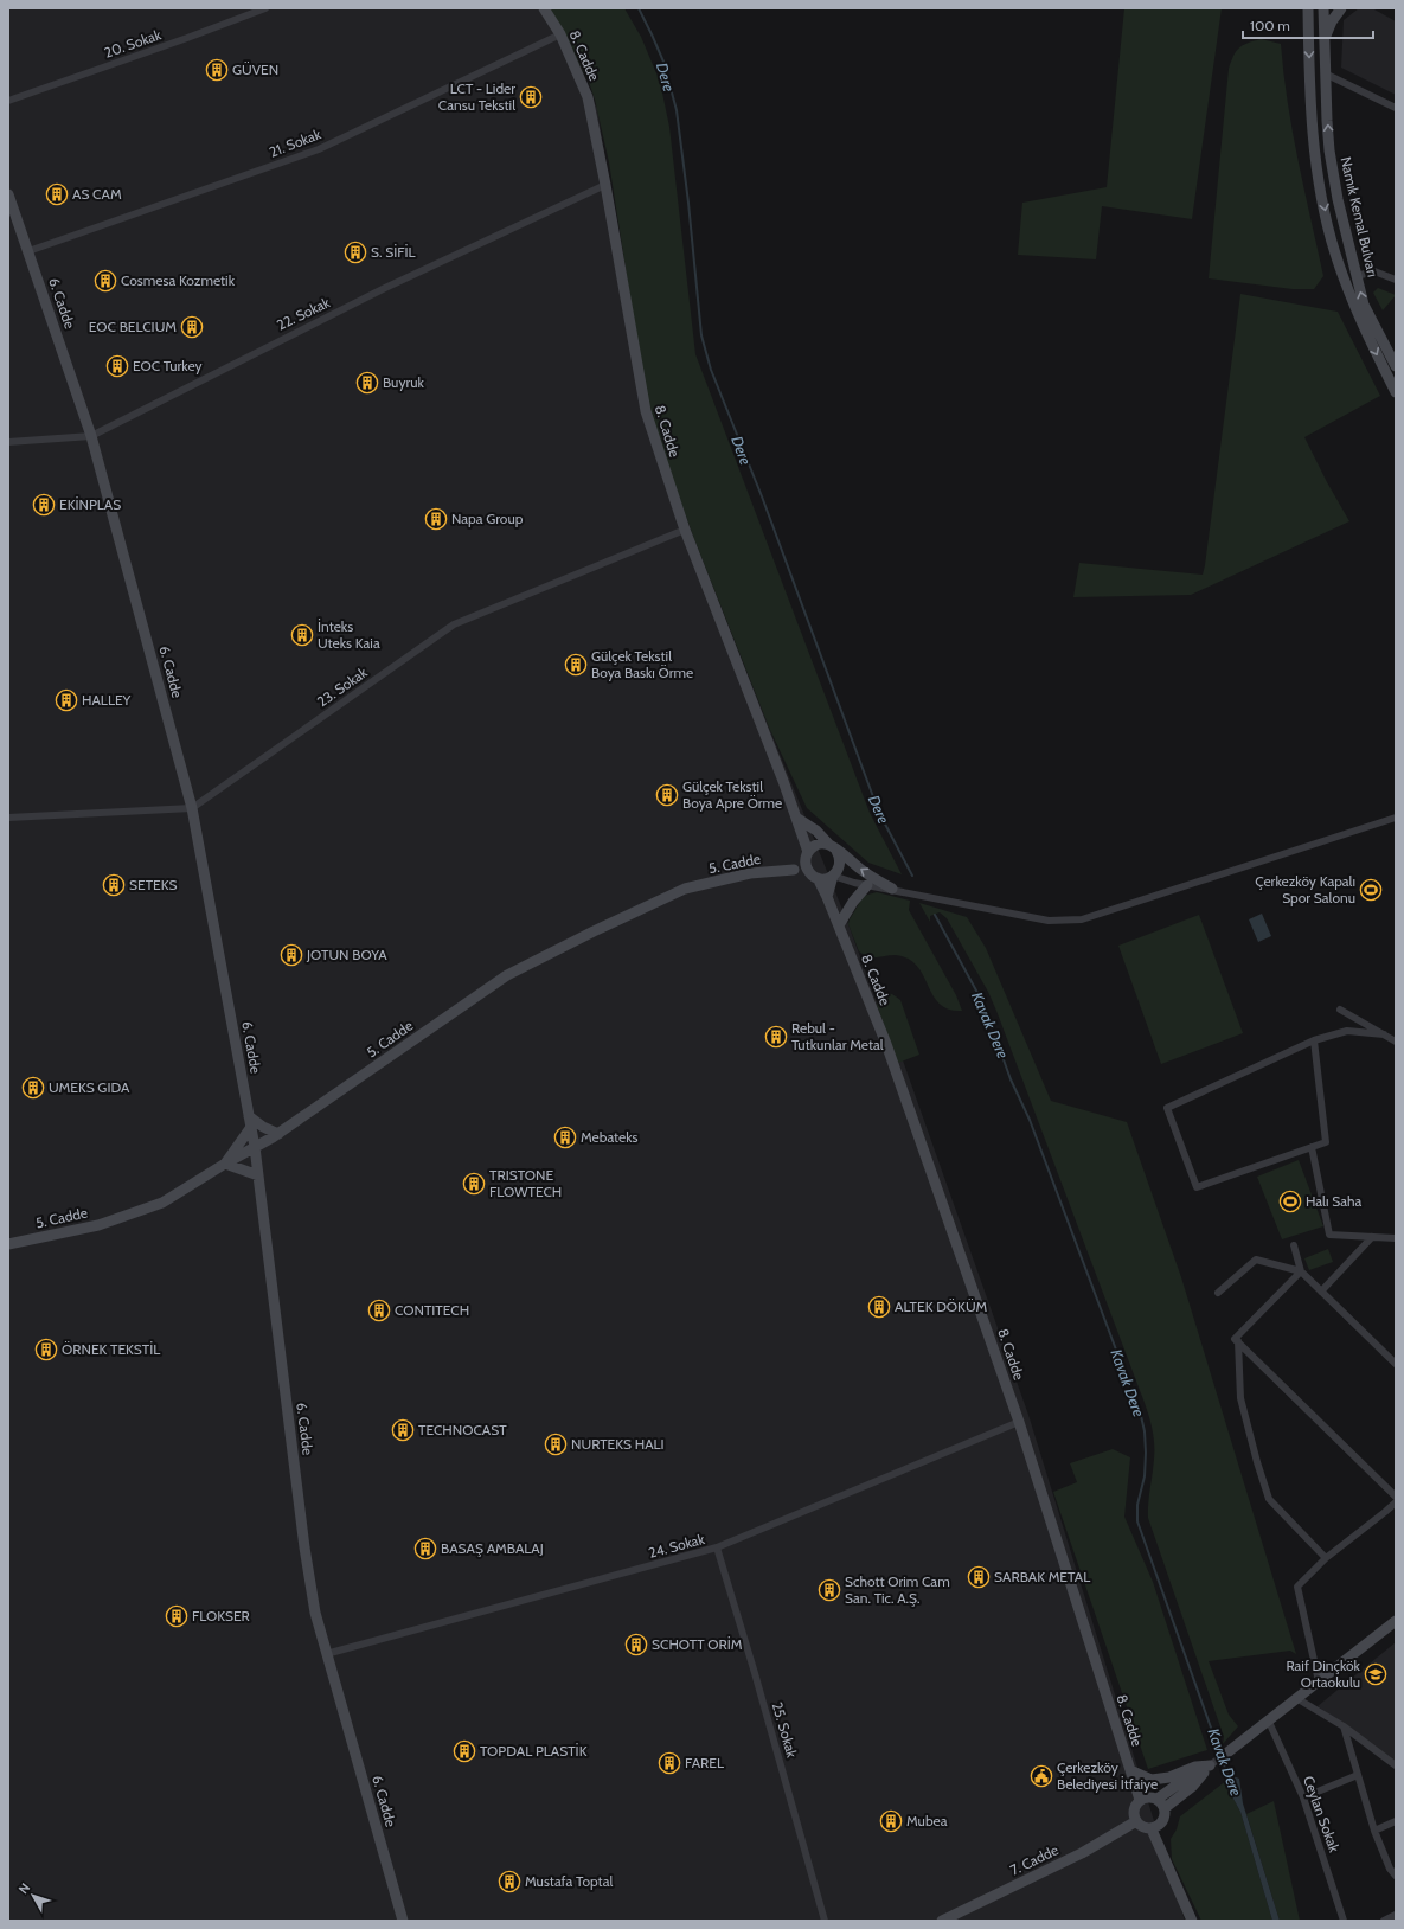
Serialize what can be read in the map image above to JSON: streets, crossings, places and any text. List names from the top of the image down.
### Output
{
  "streets": {
    "street": [
      "20. Sokak",
      "8. Cadde",
      "21. Sokak",
      "Namık Kemal Bulvarı",
      "6. Cadde",
      "22. Sokak",
      "23. Sokak",
      "5. Cadde",
      "24. Sokak",
      "25. Sokak",
      "Ceylan Sokak",
      "7. Cadde"
    ]
  },
  "crossings": [
    ["8. Cadde", "21. Sokak"],
    ["8. Cadde", "22. Sokak"],
    ["8. Cadde", "23. Sokak"],
    ["8. Cadde", "24. Sokak"],
    ["8. Cadde", "7. Cadde"],
    ["21. Sokak", "6. Cadde"],
    ["6. Cadde", "22. Sokak"],
    ["6. Cadde", "23. Sokak"],
    ["6. Cadde", "5. Cadde"],
    ["6. Cadde", "24. Sokak"],
    ["24. Sokak", "25. Sokak"]
  ],
  "water": ["Dere", "Kavak Dere"],
  "places": {
    "building": [
      "GÜVEN",
      "LCT - Lider Cansu Tekstil",
      "AS CAM",
      "S. SİFİL",
      "Cosmesa Kozmetik",
      "EOC BELCIUM",
      "EOC Turkey",
      "Buyruk",
      "EKİNPLAS",
      "Napa Group",
      "İnteks Uteks Kaia",
      "Gülçek Tekstil Boya Baskı Örme",
      "HALLEY",
      "Gülçek Tekstil Boya Apre Örme",
      "SETEKS",
      "JOTUN BOYA",
      "Rebul - Tutkunlar Metal",
      "UMEKS GIDA",
      "Mebateks",
      "TRISTONE FLOWTECH",
      "ALTEK DÖKÜM",
      "CONTITECH",
      "ÖRNEK TEKSTİL",
      "TECHNOCAST",
      "NURTEKS HALI",
      "BASAŞ AMBALAJ",
      "SARBAK METAL",
      "Schott Orim Cam San. Tic. A.Ş.",
      "FLOKSER",
      "SCHOTT ORİM",
      "TOPDAL PLASTİK",
      "FAREL",
      "Mubea",
      "Mustafa Toptal"
    ],
    "sports": ["Çerkezköy Kapalı Spor Salonu", "Halı Saha"],
    "school or university": ["Raif Dinçkök Ortaokulu"],
    "public building": ["Çerkezköy Belediyesi İtfaiye"]
  },
  "scale_bar": "100 m",
  "north": "top left"
}
